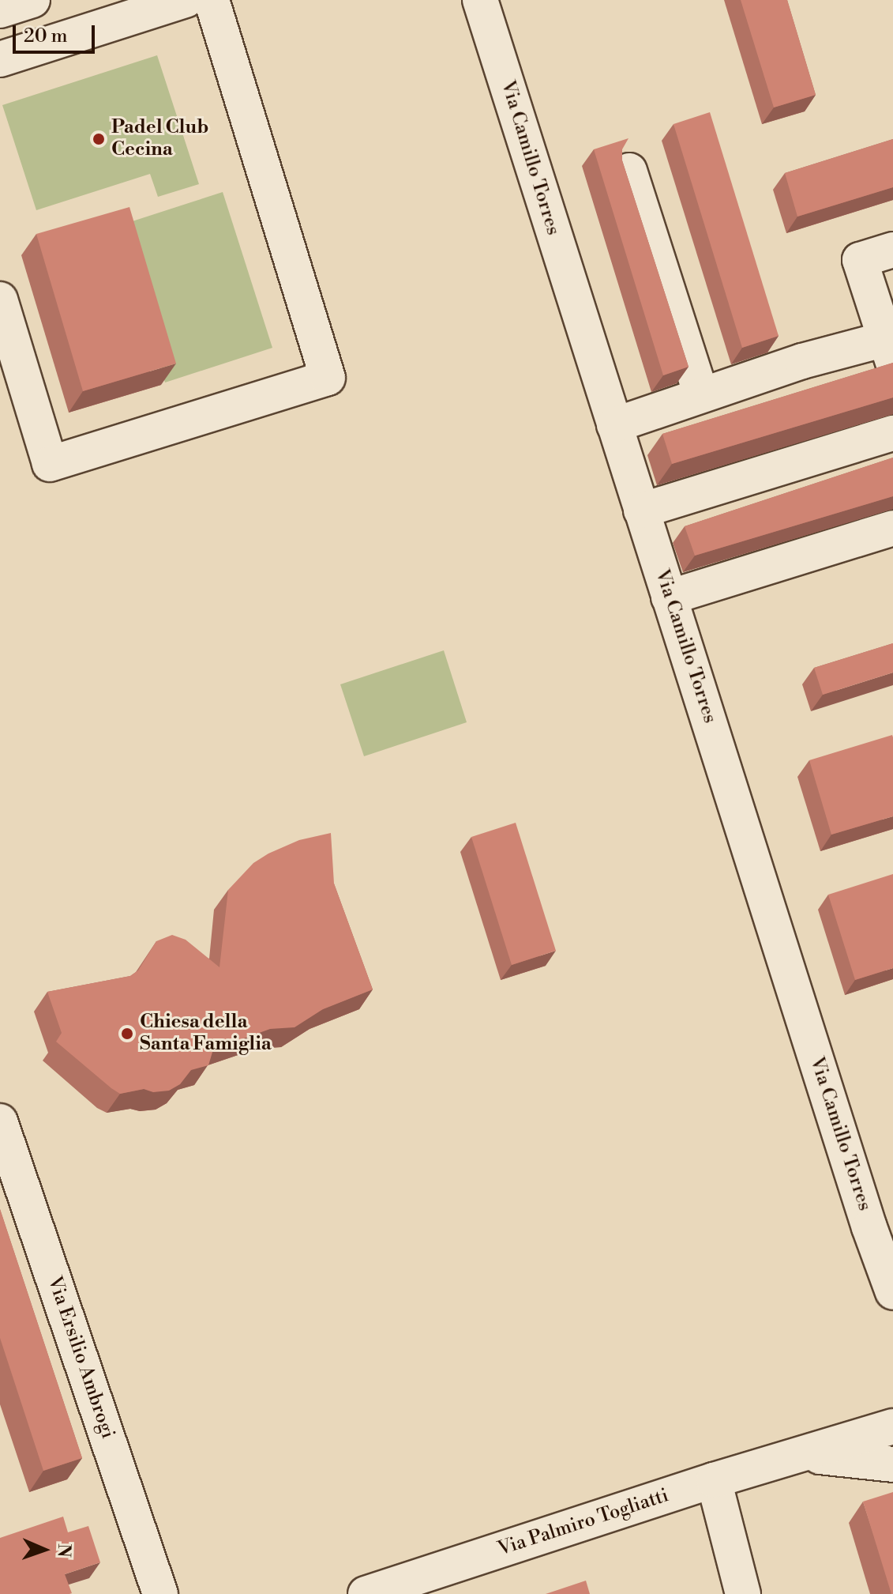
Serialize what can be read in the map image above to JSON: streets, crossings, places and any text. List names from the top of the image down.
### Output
{
  "streets": {
    "street": ["Via Camillo Torres", "Via Ersilio Ambrogi", "Via Palmiro Togliatti"]
  },
  "places": ["Padel Club Cecina", "Chiesa della Santa Famiglia"],
  "scale_bar": "20 m",
  "north": "right"
}
